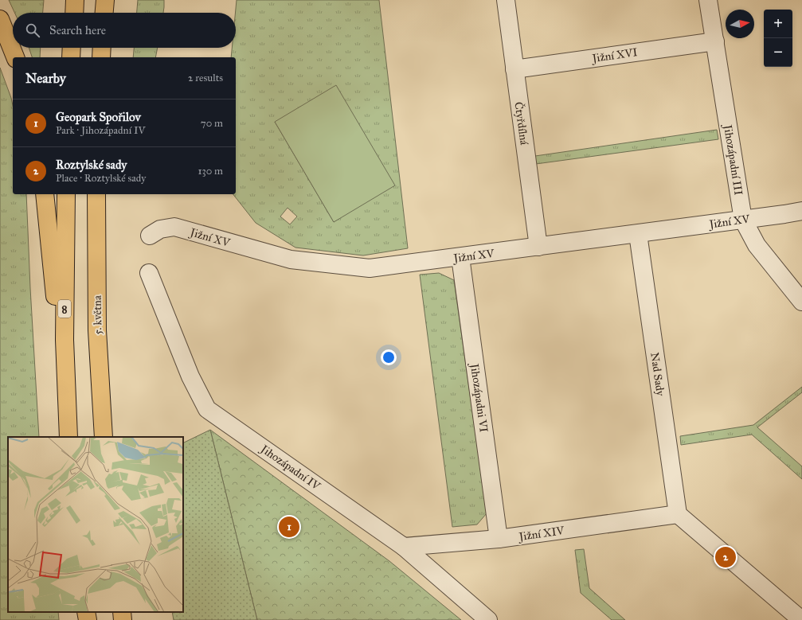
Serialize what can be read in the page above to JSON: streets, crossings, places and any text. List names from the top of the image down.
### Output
{
  "streets": {
    "highway": ["8", "5. května"],
    "street": [
      "Jižní XVI",
      "Čtyřdílná",
      "Jihozápadní III",
      "Jižní XV",
      "Nad Sady",
      "Jihozápadni VI",
      "Jihozápadní IV",
      "Jižní XIV"
    ]
  },
  "crossings": [
    ["Jižní XVI", "Čtyřdílná"],
    ["Jižní XVI", "Jihozápadní III"],
    ["Čtyřdílná", "Jižní XV"],
    ["Jihozápadní III", "Jižní XV"],
    ["Jižní XV", "Nad Sady"],
    ["Jižní XV", "Jihozápadni VI"],
    ["Nad Sady", "Jižní XIV"],
    ["Jihozápadni VI", "Jižní XIV"],
    ["Jihozápadní IV", "Jižní XIV"]
  ],
  "north": "right",
  "page": {
    "map_buttons": ["+", "−"],
    "search": "Search here",
    "heading": ["Nearby", "2 results"],
    "list": [
      {
        "mark": "1",
        "name": "Geopark Spořilov",
        "note": "Park · Jihozápadní IV",
        "value": "70 m"
      },
      {
        "mark": "2",
        "name": "Roztylské sady",
        "note": "Place · Roztylské sady",
        "value": "130 m"
      }
    ],
    "pins": ["1", "2"]
  }
}
